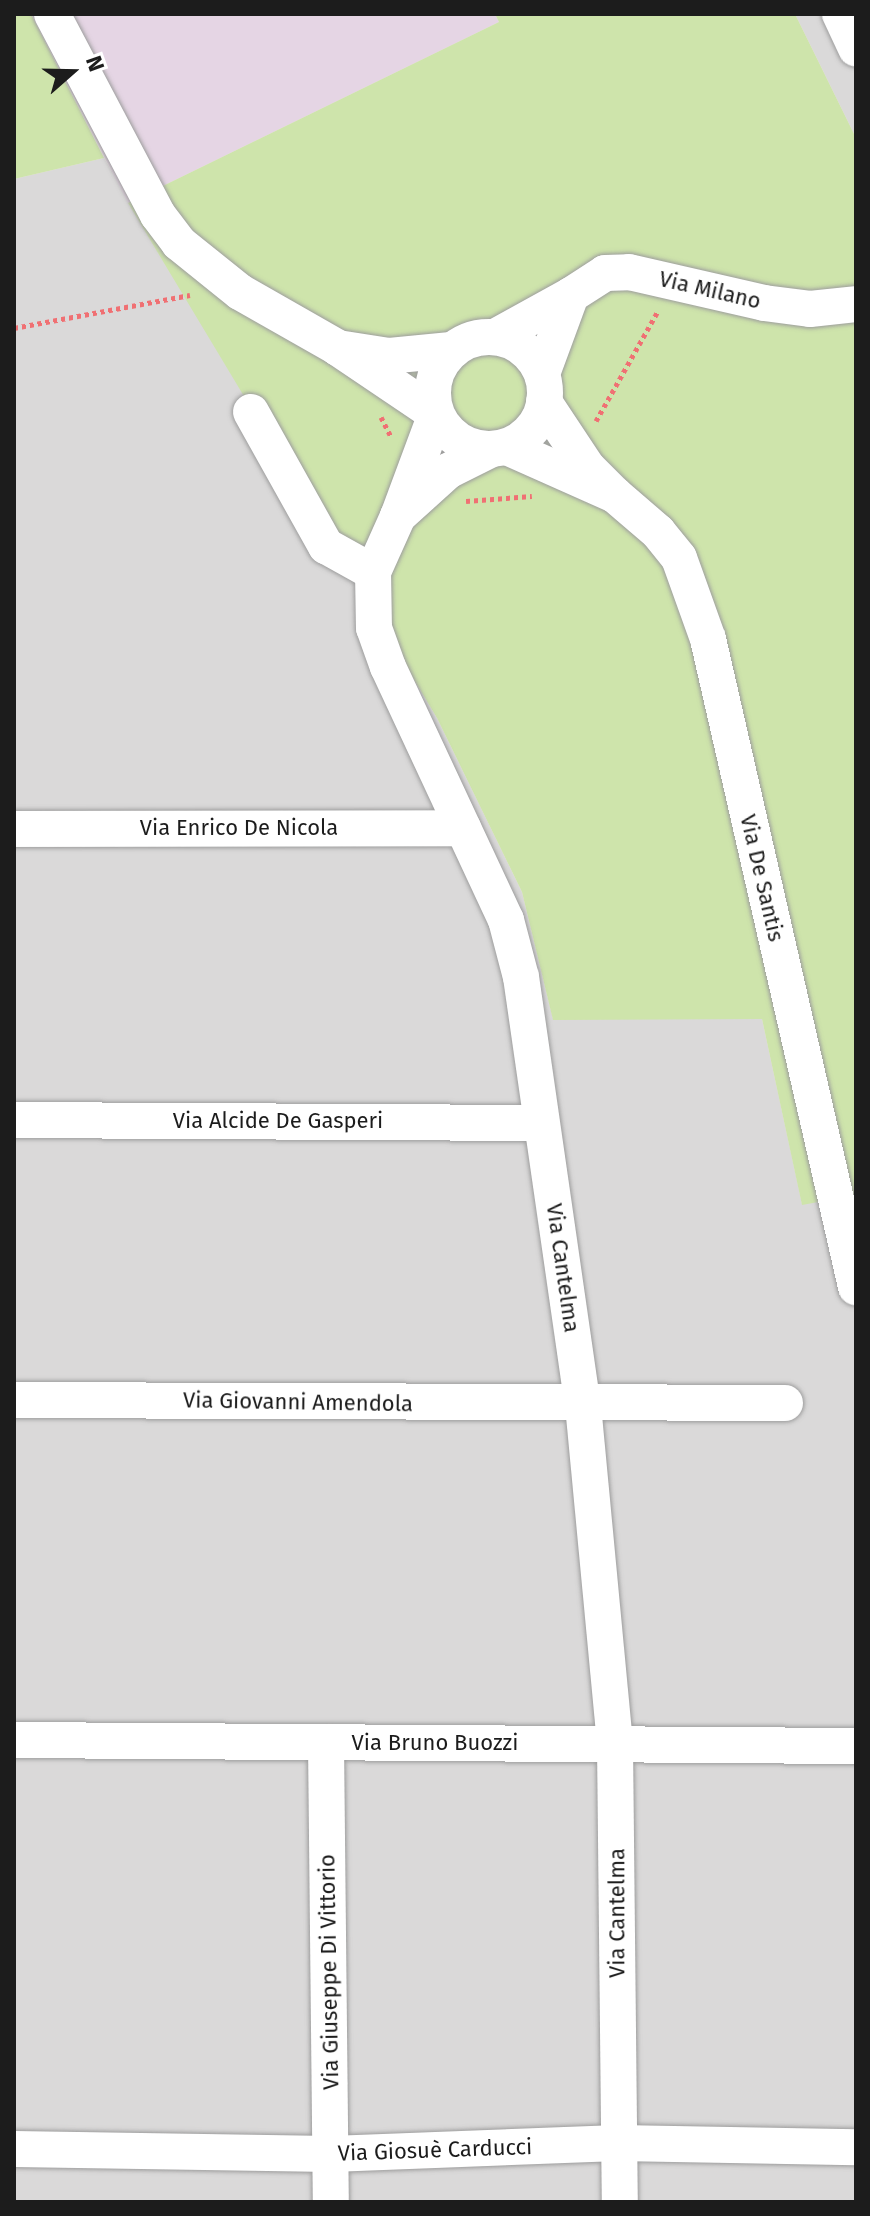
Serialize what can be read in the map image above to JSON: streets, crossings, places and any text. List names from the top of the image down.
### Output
{
  "streets": {
    "street": [
      "Via Milano",
      "Via Enrico De Nicola",
      "Via De Santis",
      "Via Alcide De Gasperi",
      "Via Cantelma",
      "Via Giovanni Amendola",
      "Via Bruno Buozzi",
      "Via Giuseppe Di Vittorio",
      "Via Giosuè Carducci"
    ]
  },
  "crossings": [
    ["Via Enrico De Nicola", "Via Cantelma"],
    ["Via Alcide De Gasperi", "Via Cantelma"],
    ["Via Cantelma", "Via Giovanni Amendola"],
    ["Via Cantelma", "Via Bruno Buozzi"],
    ["Via Cantelma", "Via Giosuè Carducci"],
    ["Via Bruno Buozzi", "Via Giuseppe Di Vittorio"],
    ["Via Giuseppe Di Vittorio", "Via Giosuè Carducci"]
  ],
  "north": "right"
}
